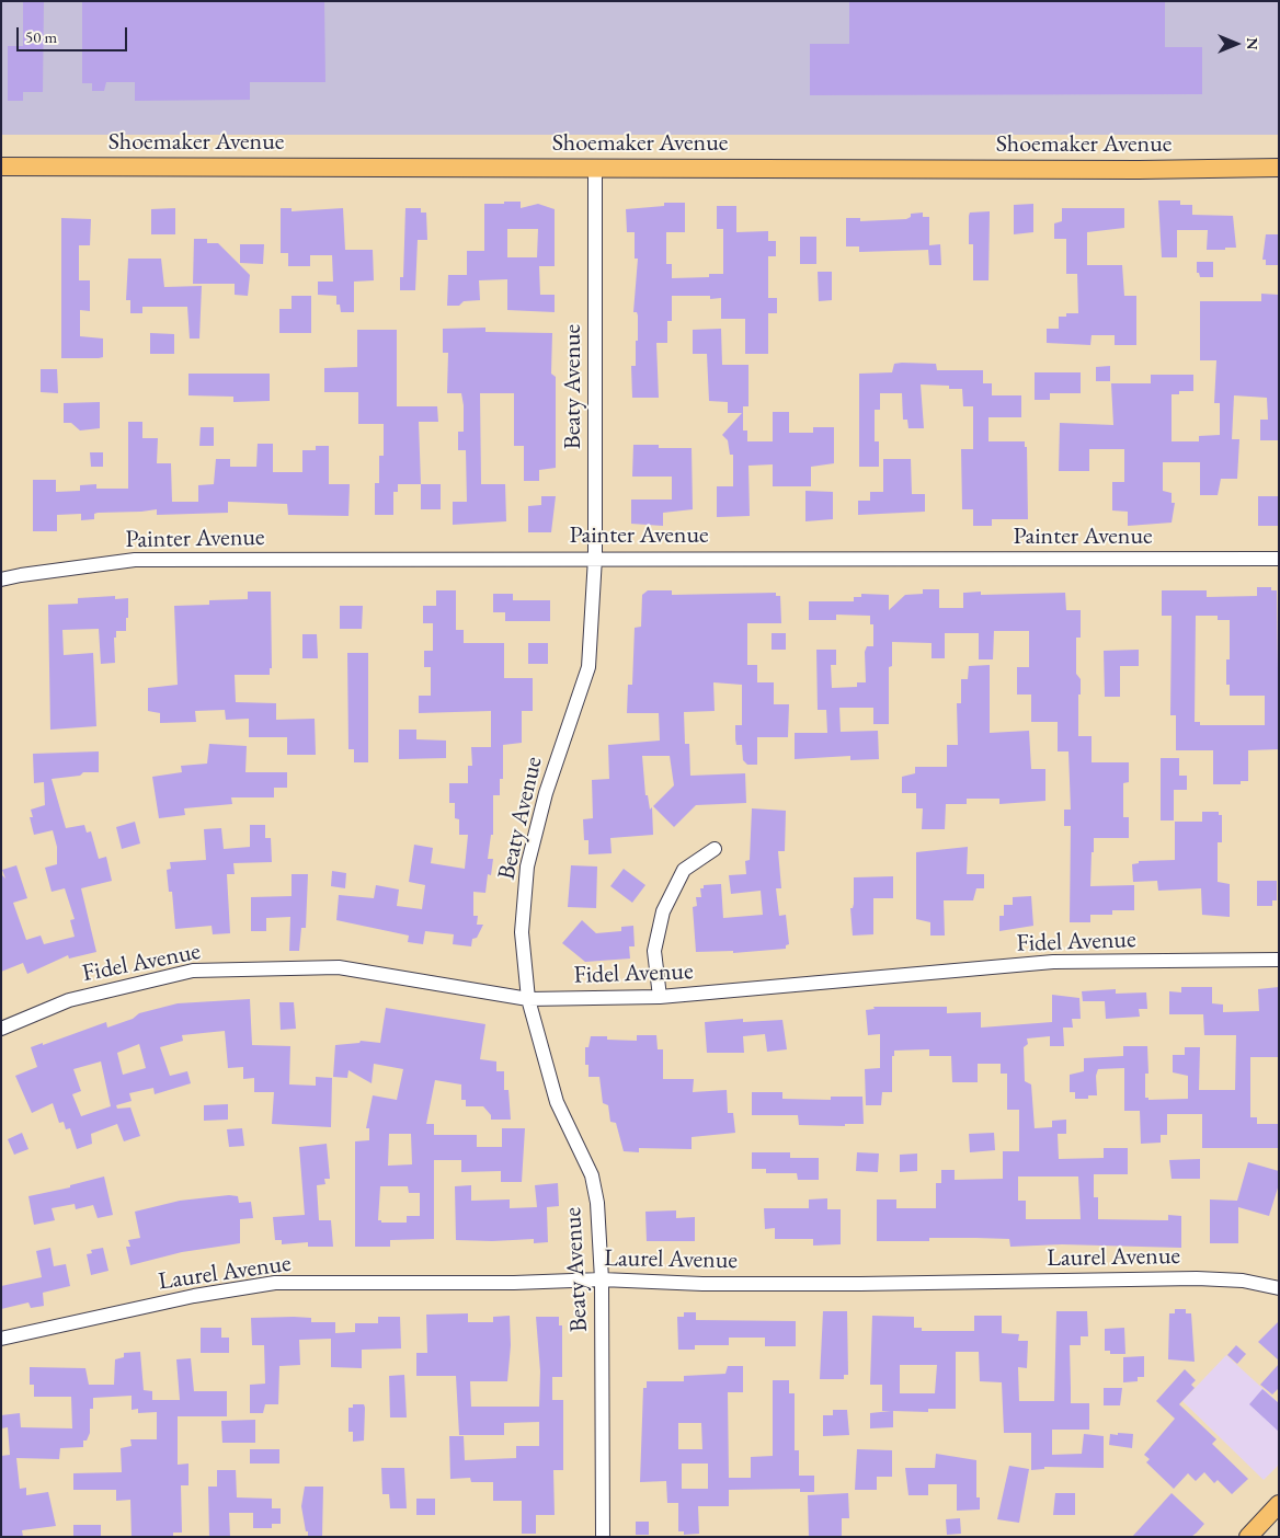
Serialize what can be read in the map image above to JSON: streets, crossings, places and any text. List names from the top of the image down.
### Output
{
  "streets": {
    "main road": ["Shoemaker Avenue"],
    "street": [
      "Beaty Avenue",
      "Painter Avenue",
      "Fidel Avenue",
      "Laurel Avenue"
    ]
  },
  "crossings": [
    ["Shoemaker Avenue", "Beaty Avenue"],
    ["Beaty Avenue", "Painter Avenue"],
    ["Beaty Avenue", "Fidel Avenue"],
    ["Beaty Avenue", "Laurel Avenue"]
  ],
  "scale_bar": "50 m",
  "north": "right"
}
